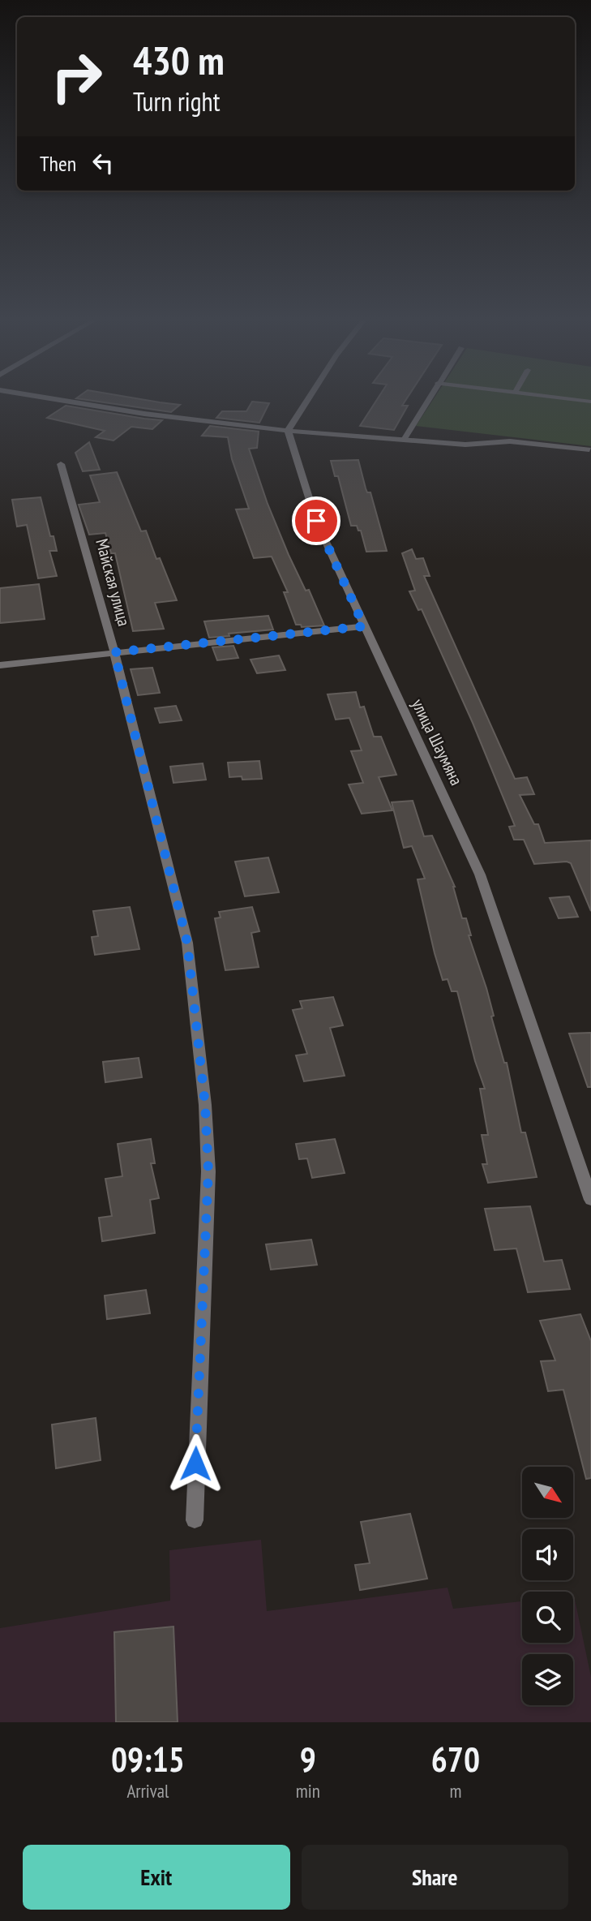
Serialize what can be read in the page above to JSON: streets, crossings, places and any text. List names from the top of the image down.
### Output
{
  "streets": {
    "street": ["Майская улица", "улица Шаумяна"]
  },
  "north": "bottom right",
  "page": {
    "turn": ["430 m", "Turn right"],
    "then": "Then",
    "eta": [
      "09:15",
      "Arrival",
      "9",
      "min",
      "670",
      "m"
    ],
    "buttons": ["Exit", "Share"]
  }
}
